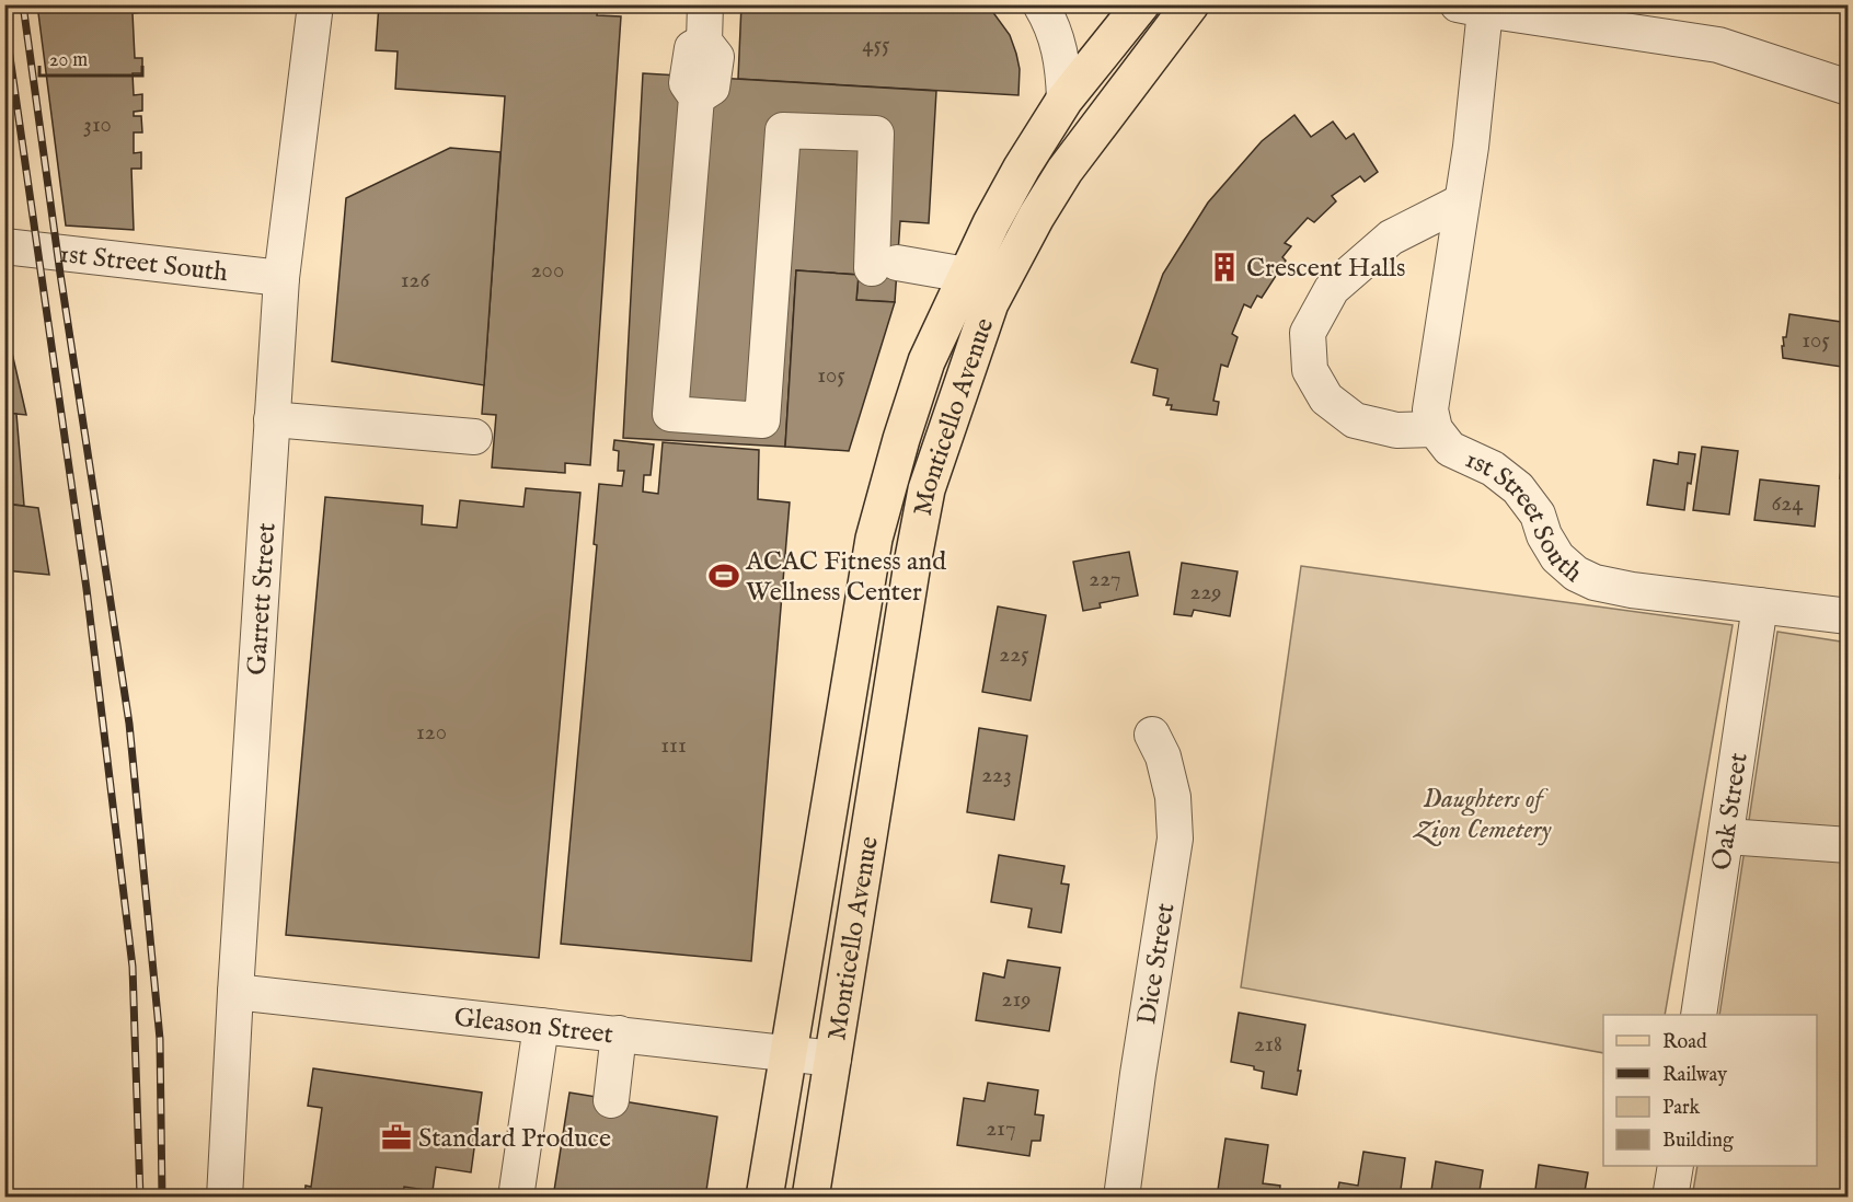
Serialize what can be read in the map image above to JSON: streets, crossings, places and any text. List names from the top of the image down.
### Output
{
  "streets": {
    "main road": ["Monticello Avenue"],
    "street": [
      "1st Street South",
      "Garrett Street",
      "Oak Street",
      "Dice Street",
      "Gleason Street"
    ]
  },
  "crossings": [
    ["1st Street South", "Garrett Street"],
    ["1st Street South", "Oak Street"],
    ["Monticello Avenue", "Gleason Street"],
    ["Garrett Street", "Gleason Street"]
  ],
  "parks": ["Daughters of Zion Cemetery"],
  "places": {
    "building": ["Crescent Halls"],
    "sports": ["ACAC Fitness and Wellness Center"],
    "office": ["Standard Produce"]
  },
  "house_numbers": [
    "455",
    "310",
    "200",
    "126",
    "105",
    "105",
    "624",
    "227",
    "229",
    "225",
    "120",
    "111",
    "223",
    "219",
    "218",
    "217"
  ],
  "legend": [
    "Road",
    "Railway",
    "Park",
    "Building"
  ],
  "scale_bar": "20 m"
}
